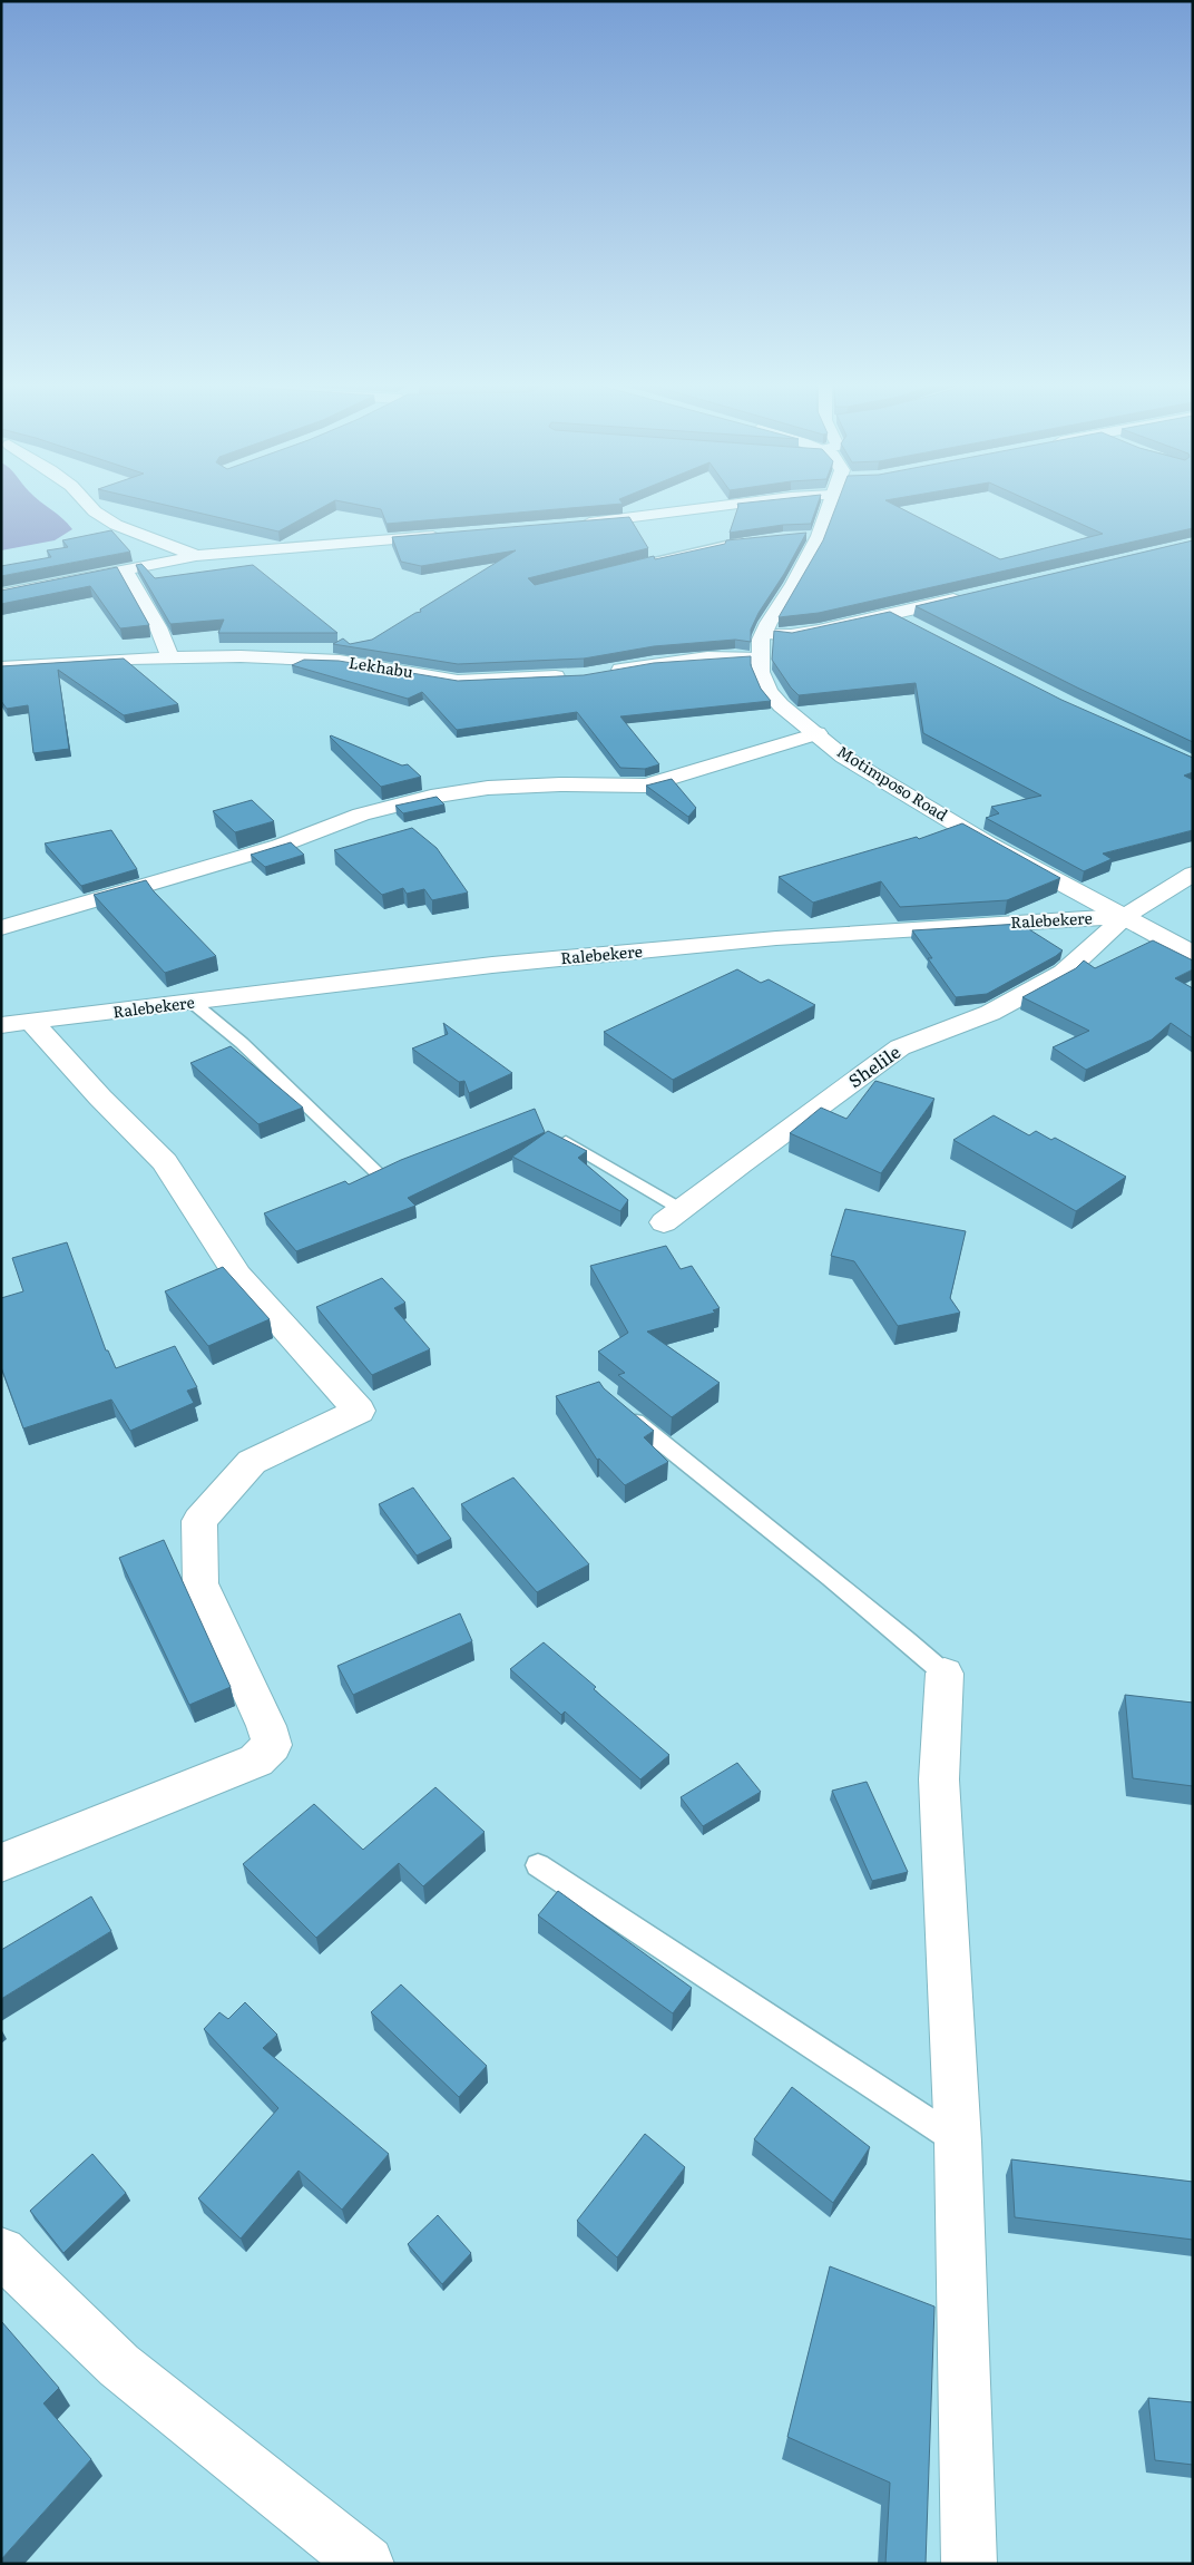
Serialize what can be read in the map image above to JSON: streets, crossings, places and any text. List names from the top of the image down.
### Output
{
  "streets": {
    "street": [
      "Lekhabu",
      "Motimposo Road",
      "Ralebekere",
      "Shelile"
    ]
  },
  "crossings": [
    ["Motimposo Road", "Ralebekere"],
    ["Motimposo Road", "Shelile"],
    ["Ralebekere", "Shelile"]
  ]
}
